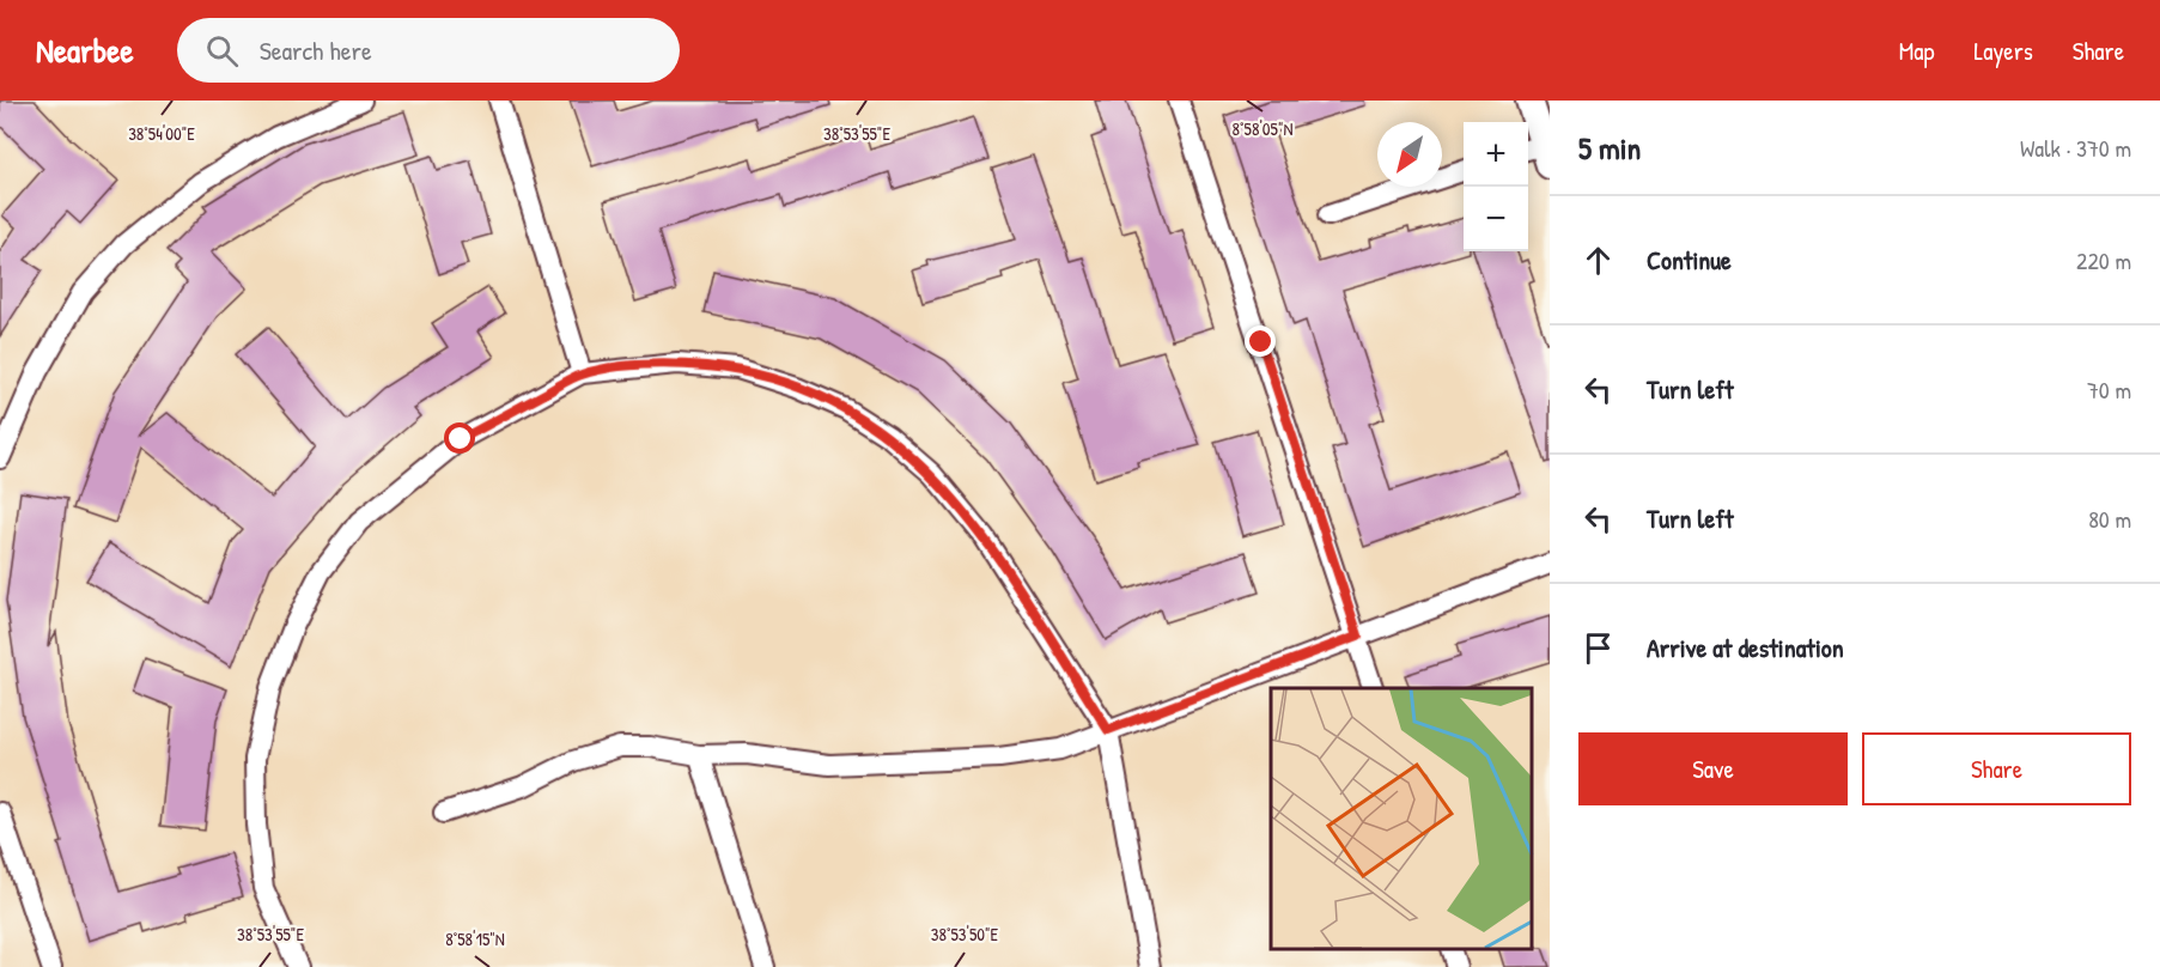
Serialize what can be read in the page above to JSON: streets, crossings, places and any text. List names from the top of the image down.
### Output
{
  "north": "bottom left",
  "page": {
    "header": "Nearbee",
    "search": "Search here",
    "nav": ["Map", "Layers", "Share"],
    "heading": ["5 min", "Walk · 370 m"],
    "map_buttons": ["+", "−"],
    "list": [
      ["Continue", "220 m"],
      ["Turn left", "70 m"],
      ["Turn left", "80 m"],
      "Arrive at destination"
    ],
    "buttons": ["Save", "Share"]
  },
  "coordinates": [
    "8°58'05\"N",
    "38°54'00\"E",
    "38°53'55\"E",
    "38°53'50\"E",
    "8°58'15\"N"
  ]
}
